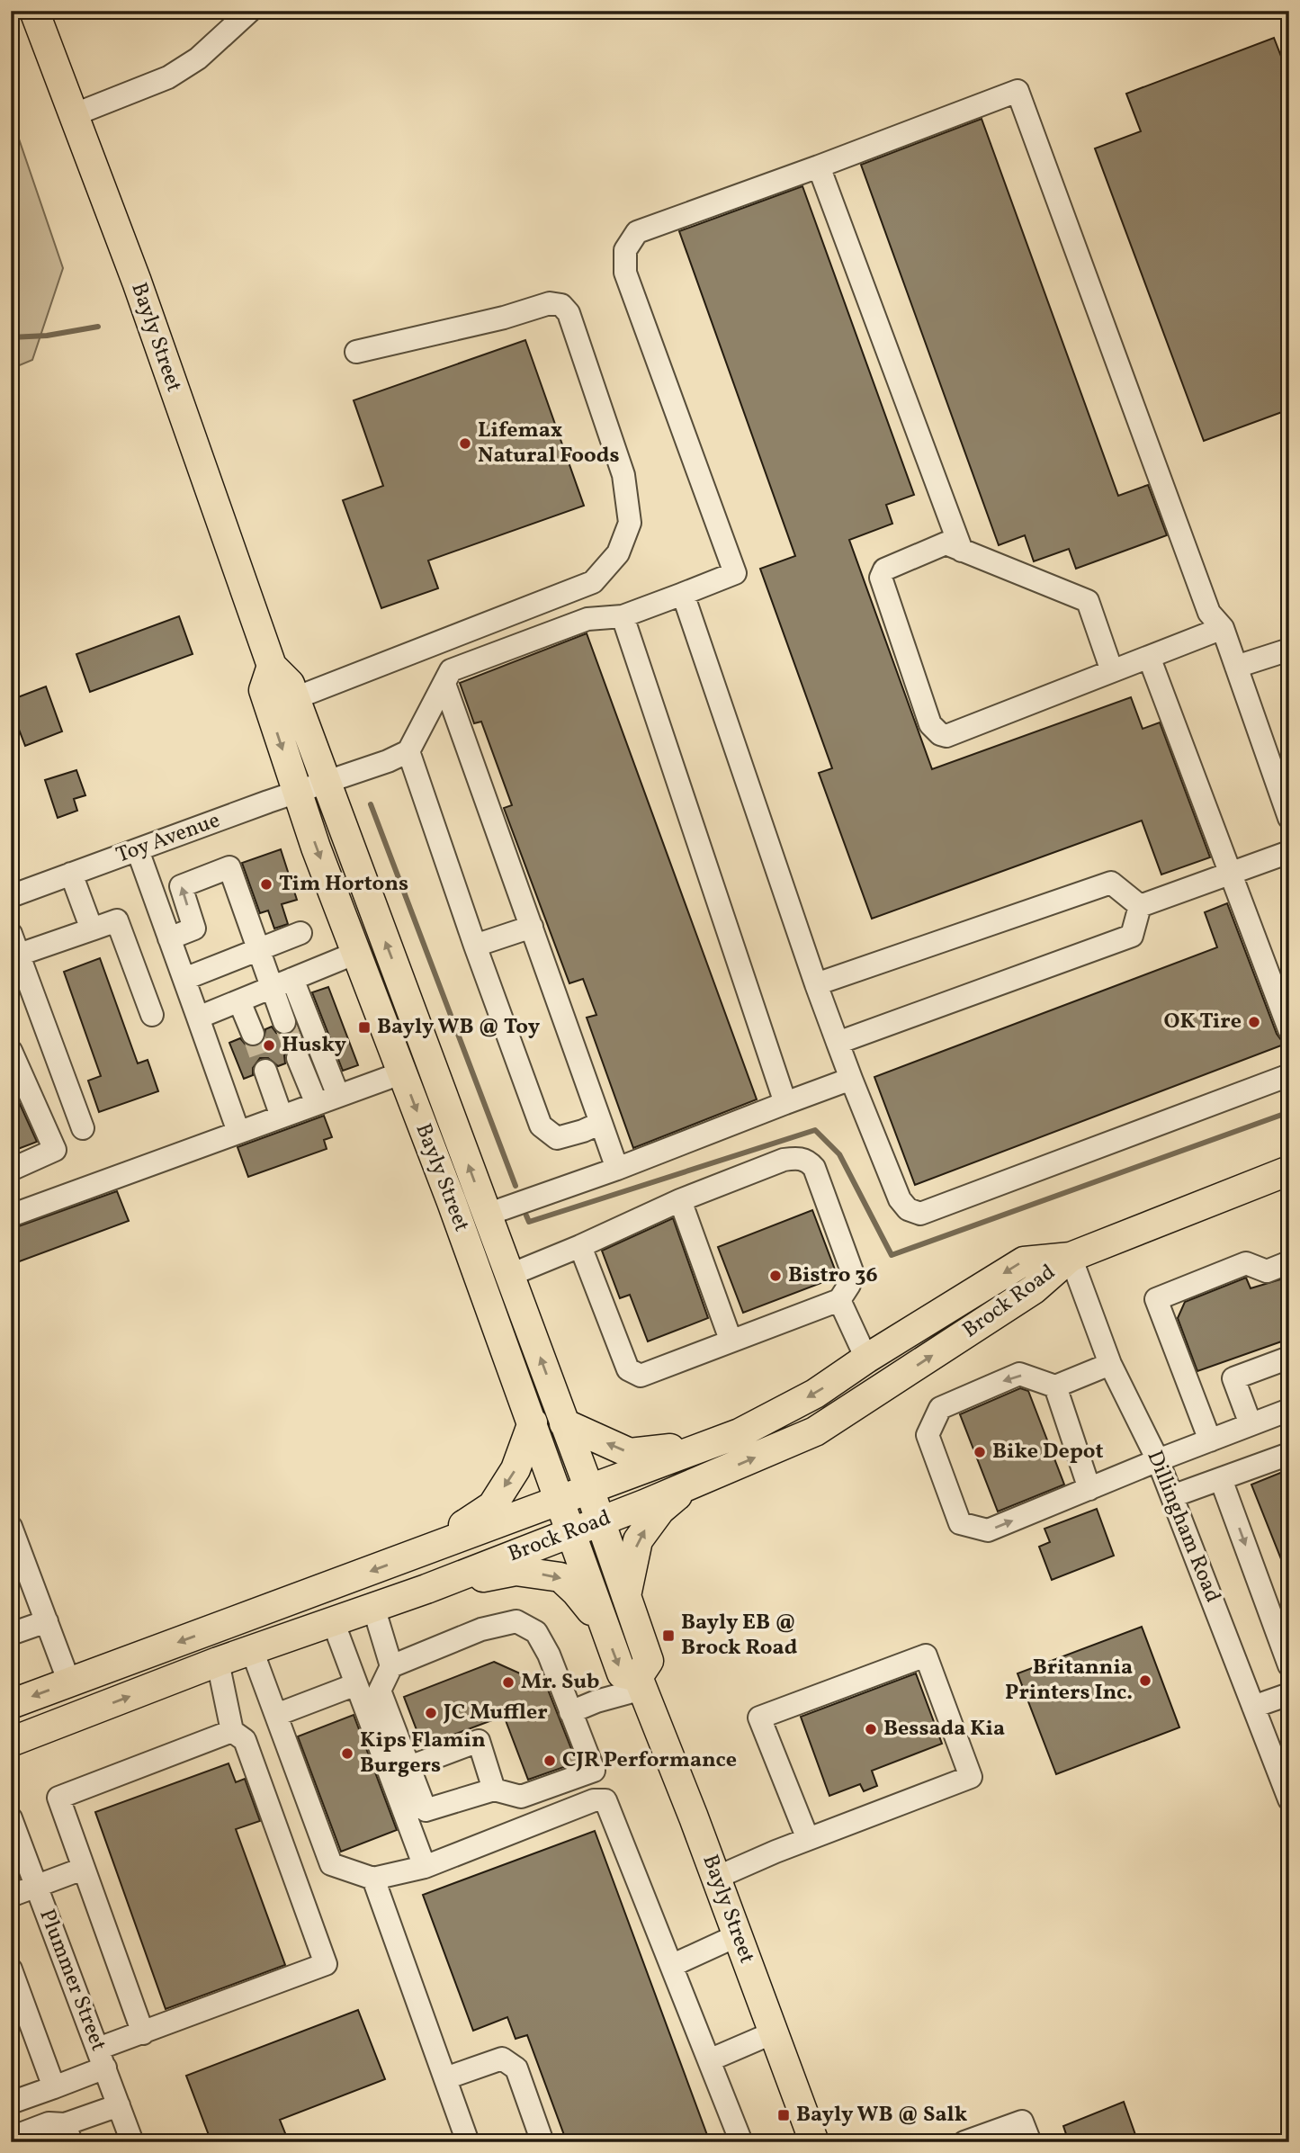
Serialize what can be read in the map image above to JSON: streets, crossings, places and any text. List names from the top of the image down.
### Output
{
  "streets": {
    "main road": ["Bayly Street", "Brock Road"],
    "street": ["Toy Avenue", "Dillingham Road", "Plummer Street"]
  },
  "crossings": [
    ["Bayly Street", "Toy Avenue"],
    ["Bayly Street", "Brock Road"],
    ["Brock Road", "Dillingham Road"]
  ],
  "places": {
    "other": [
      "Lifemax Natural Foods",
      "Tim Hortons",
      "OK Tire",
      "Husky",
      "Bistro 36",
      "Bike Depot",
      "Britannia Printers Inc.",
      "Mr. Sub",
      "JC Muffler",
      "Bessada Kia",
      "Kips Flamin Burgers",
      "CJR Performance"
    ],
    "transit": ["Bayly WB @ Toy", "Bayly EB @ Brock Road", "Bayly WB @ Salk"]
  }
}
